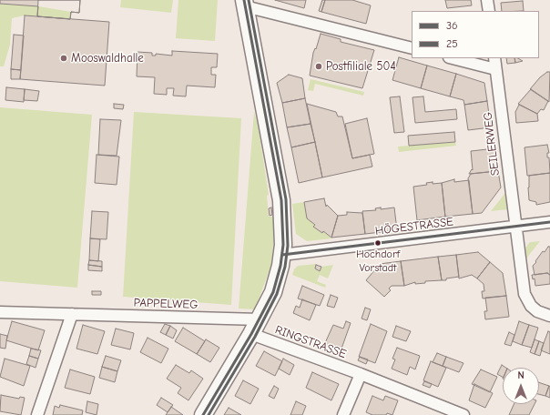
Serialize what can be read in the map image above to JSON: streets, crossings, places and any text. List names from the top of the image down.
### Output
{
  "streets": {
    "street": [
      "SEILERWEG",
      "HÖGESTRASSE",
      "PAPPELWEG",
      "RINGSTRASSE"
    ]
  },
  "crossings": [
    ["SEILERWEG", "HÖGESTRASSE"]
  ],
  "places": ["Mooswaldhalle", "Postfiliale 504", "Hochdorf Vorstadt"],
  "lines": ["transit line 36", "transit line 25"],
  "legend": ["36", "25"],
  "north": "top"
}
